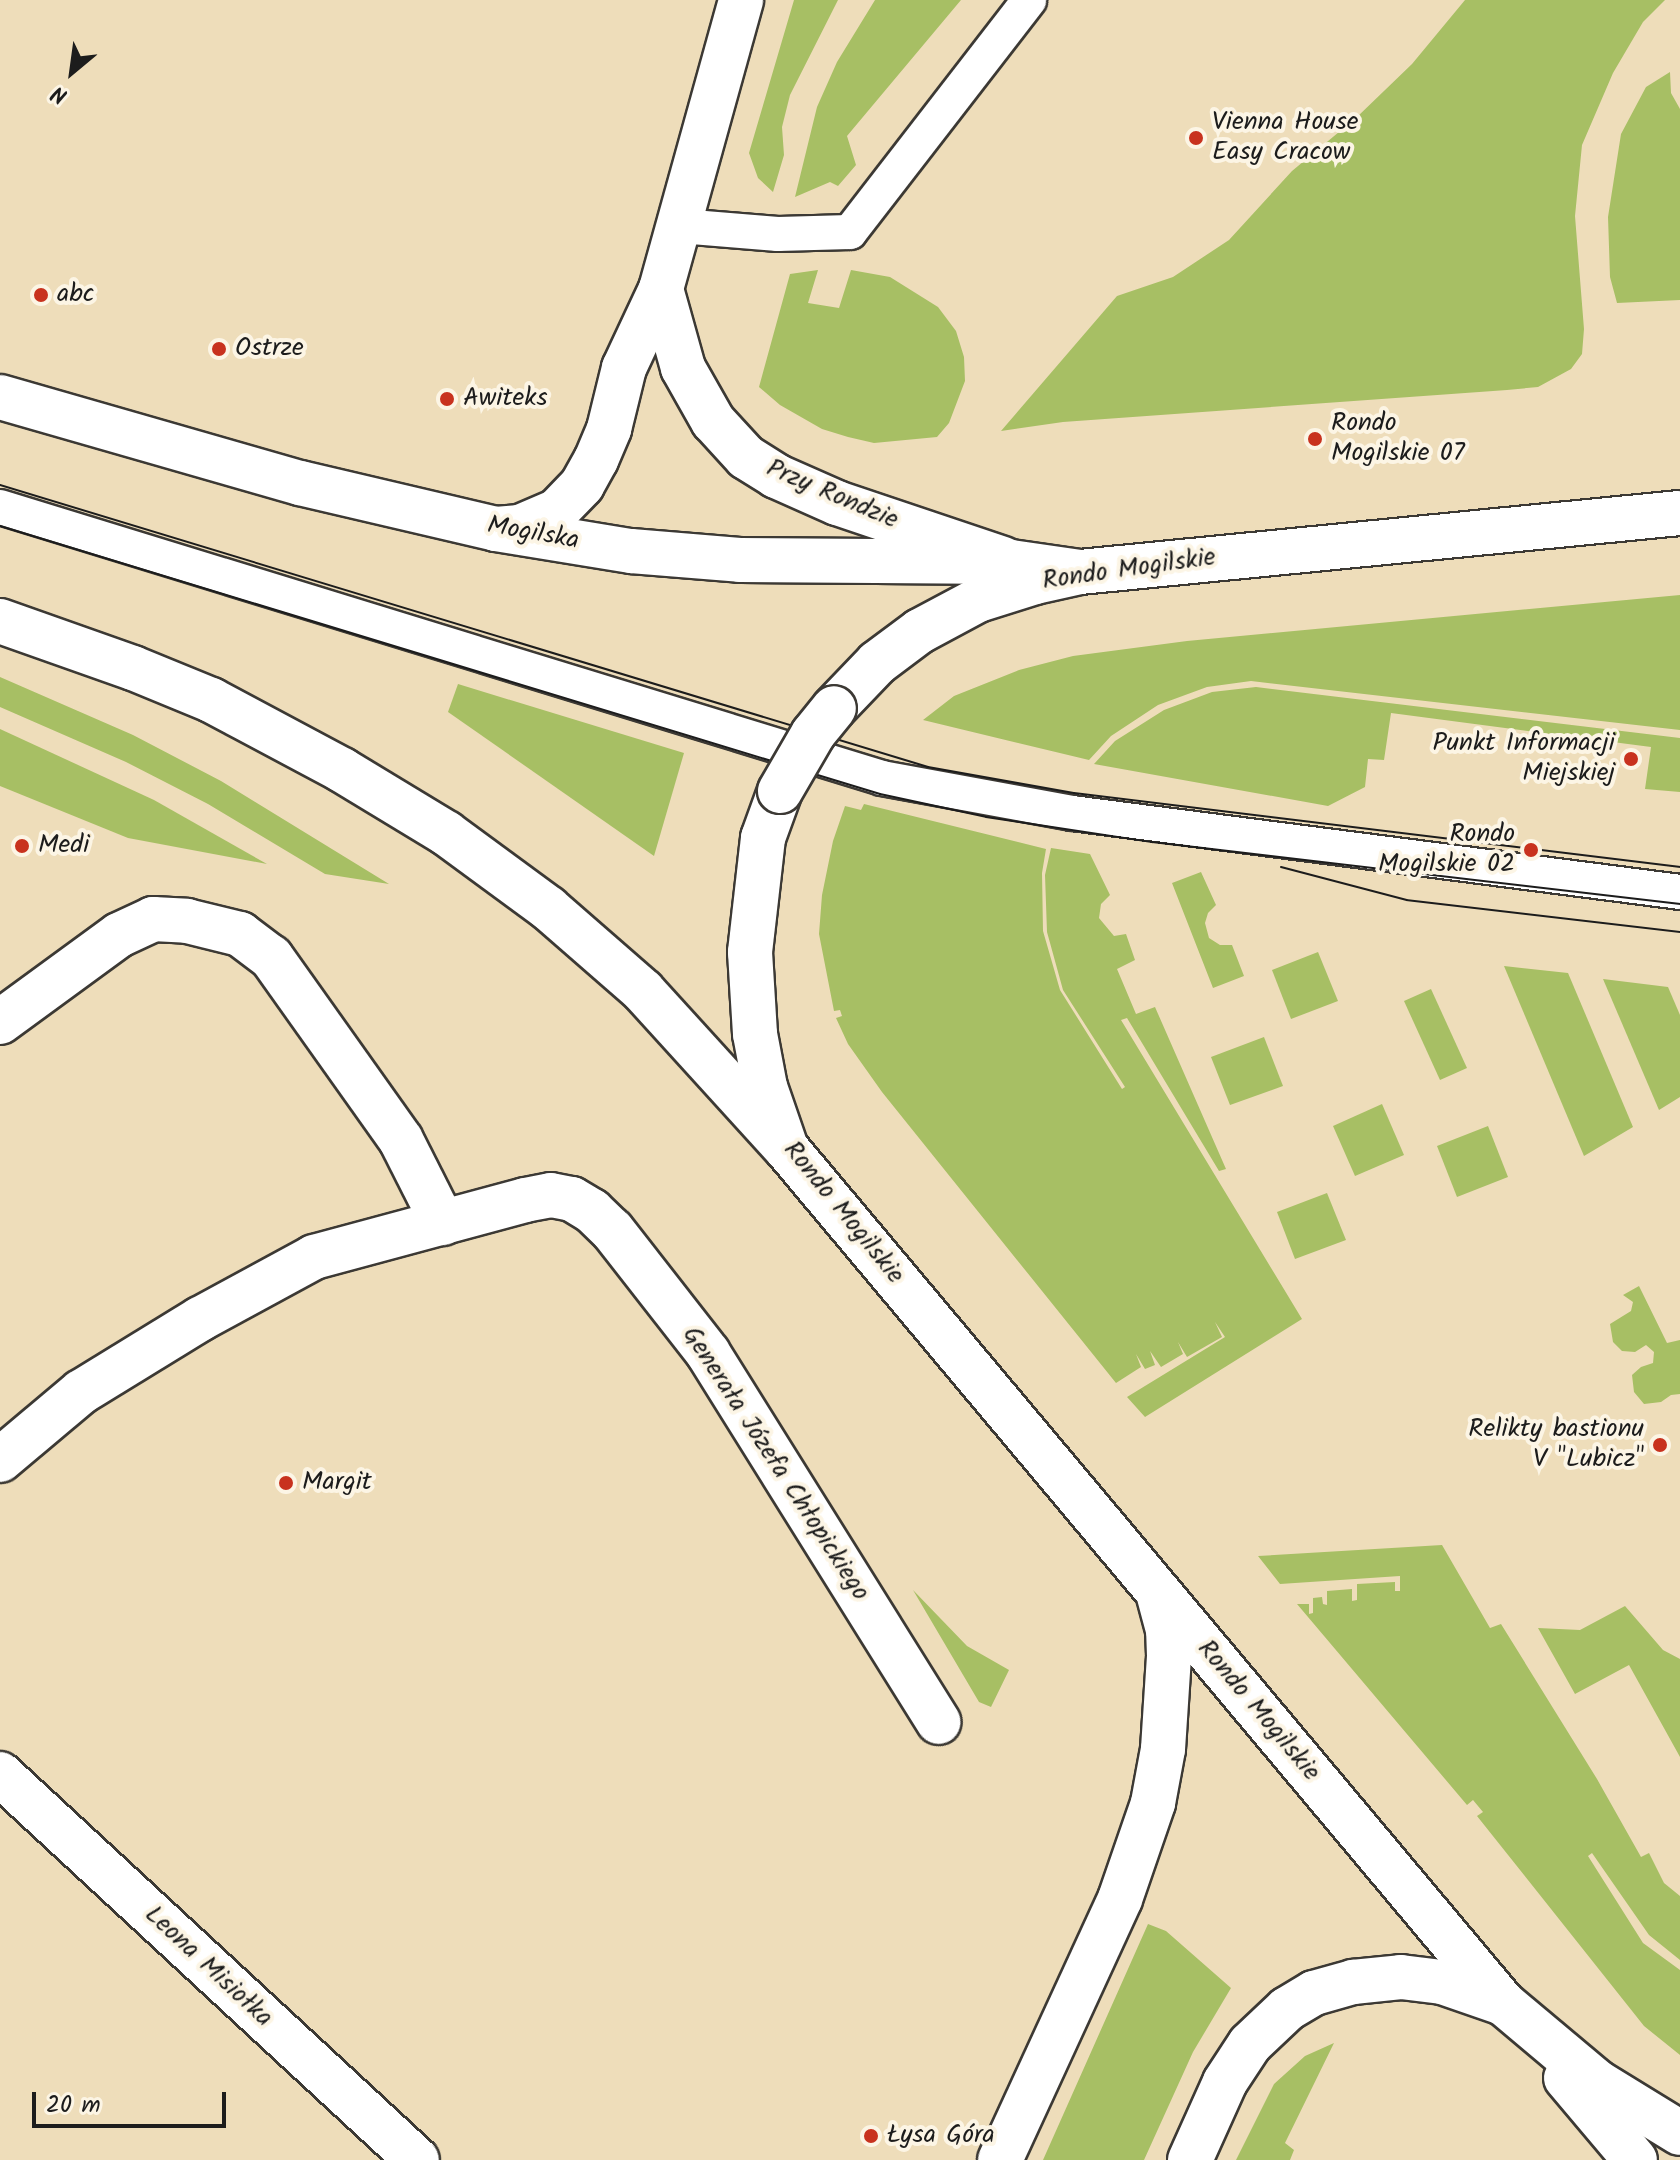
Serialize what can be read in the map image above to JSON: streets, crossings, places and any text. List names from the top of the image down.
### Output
{
  "streets": {
    "main road": [
      "Przy Rondzie",
      "Mogilska",
      "Rondo Mogilskie",
      "Generała Józefa Chłopickiego",
      "Leona Misiołka"
    ]
  },
  "crossings": [
    ["Przy Rondzie", "Mogilska"],
    ["Mogilska", "Rondo Mogilskie"]
  ],
  "places": [
    "Vienna House Easy Cracow",
    "abc",
    "Ostrze",
    "Awiteks",
    "Rondo Mogilskie 07",
    "Punkt Informacji Miejskiej",
    "Medi",
    "Rondo Mogilskie 02",
    "Relikty bastionu V \"Lubicz\"",
    "Margit",
    "Łysa Góra"
  ],
  "scale_bar": "20 m",
  "north": "bottom left"
}
